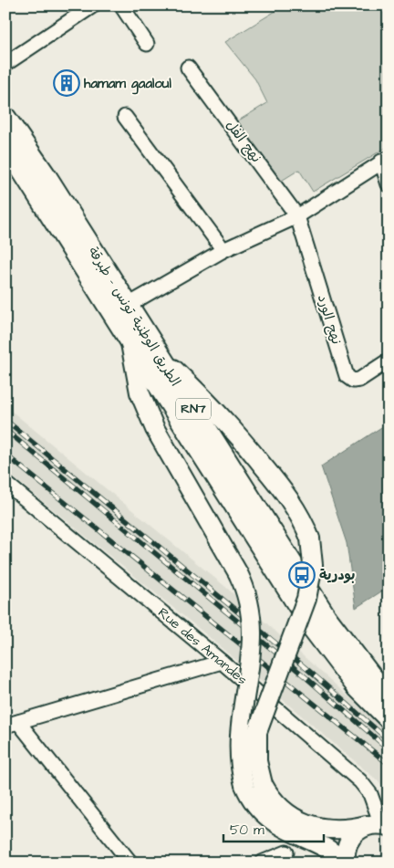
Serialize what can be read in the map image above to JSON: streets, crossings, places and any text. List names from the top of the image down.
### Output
{
  "streets": {
    "main road": ["الطريق الوطنية تونس - طبرقة", "RN7"],
    "street": ["نهج الفل", "نهج الورد", "Rue des Amandes"]
  },
  "crossings": [
    ["نهج الفل", "نهج الورد"]
  ],
  "places": {
    "building": ["hamam gaaloul"],
    "bus stop": ["بودرية"]
  },
  "scale_bar": "50 m"
}
